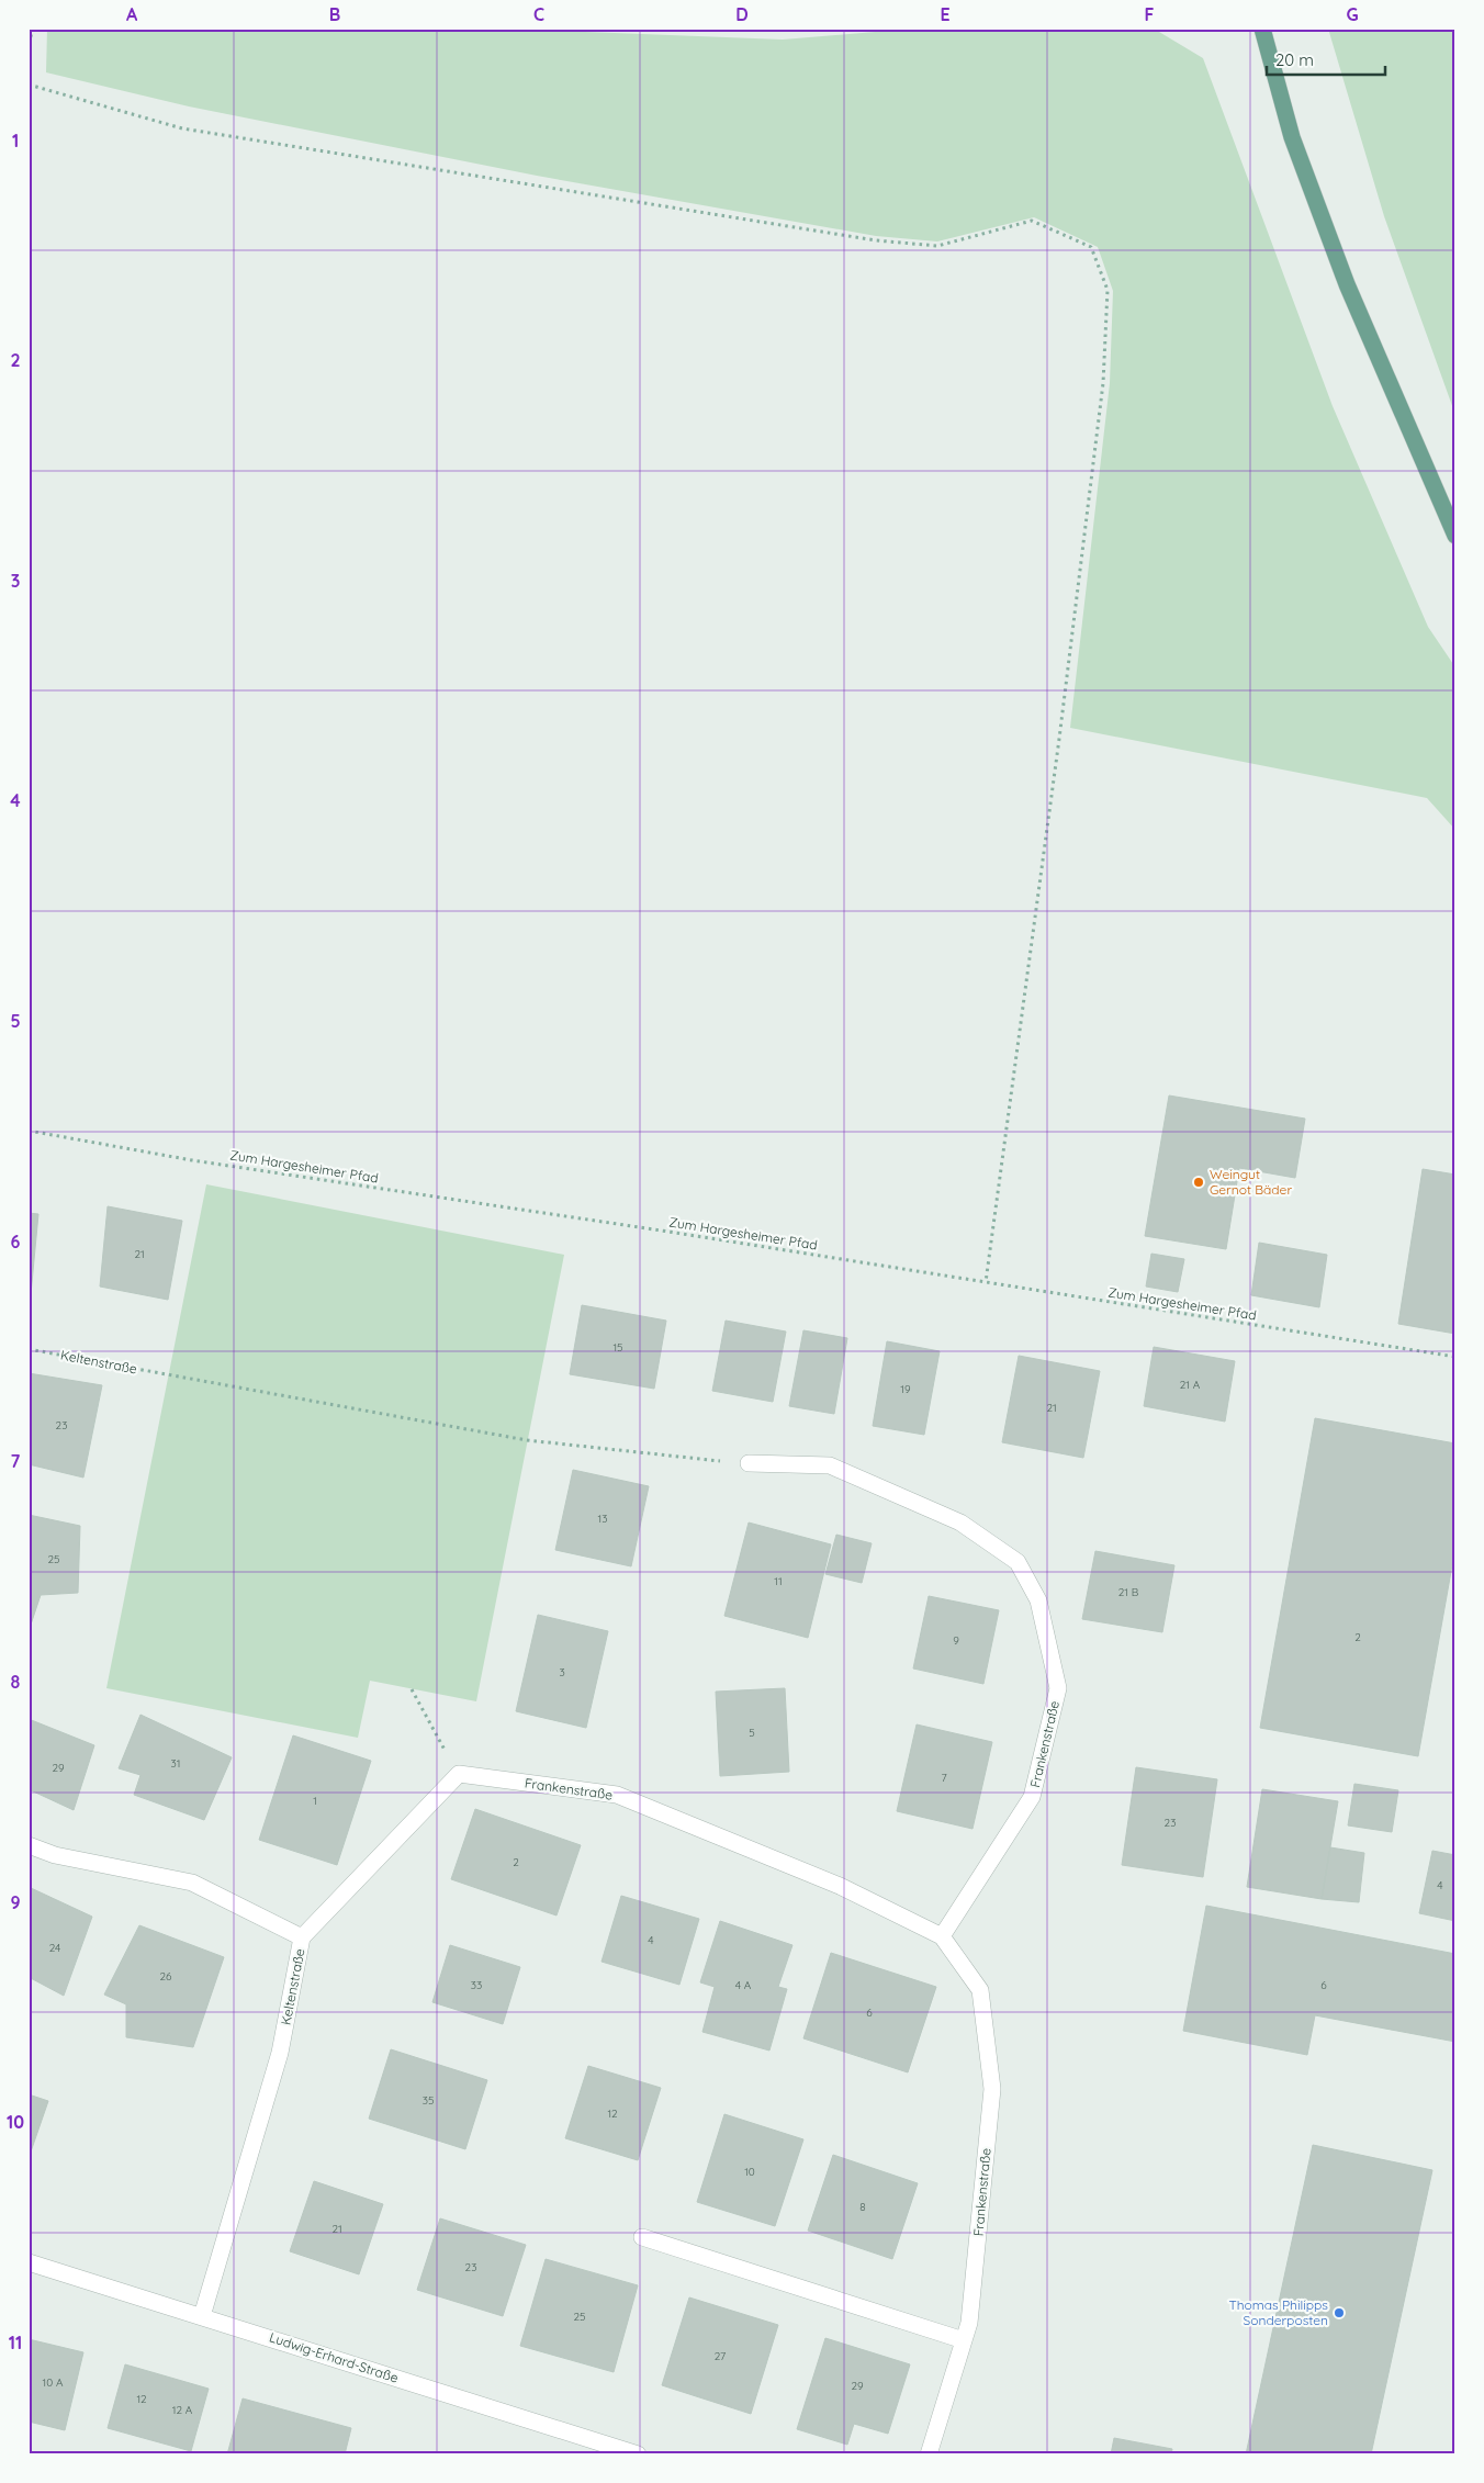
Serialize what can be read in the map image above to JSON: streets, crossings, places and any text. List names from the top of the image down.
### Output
{
  "streets": {
    "street": ["Keltenstraße", "Frankenstraße", "Ludwig-Erhard-Straße"],
    "path": ["Zum Hargesheimer Pfad"]
  },
  "crossings": [
    ["Keltenstraße", "Frankenstraße"],
    ["Keltenstraße", "Ludwig-Erhard-Straße"]
  ],
  "places": ["Weingut Gernot Bäder", "Thomas Philipps Sonderposten"],
  "house_numbers": [
    "21",
    "15",
    "21 A",
    "19",
    "21",
    "23",
    "13",
    "25",
    "11",
    "21 B",
    "2",
    "9",
    "3",
    "5",
    "31",
    "29",
    "7",
    "1",
    "23",
    "2",
    "4",
    "4",
    "24",
    "26",
    "33",
    "4 A",
    "6",
    "6",
    "35",
    "12",
    "10",
    "8",
    "21",
    "23",
    "25",
    "27",
    "10 A",
    "29",
    "12",
    "12 A"
  ],
  "scale_bar": "20 m",
  "grid": {
    "columns": [
      "A",
      "B",
      "C",
      "D",
      "E",
      "F",
      "G"
    ],
    "rows": [
      "1",
      "2",
      "3",
      "4",
      "5",
      "6",
      "7",
      "8",
      "9",
      "10",
      "11"
    ]
  }
}
